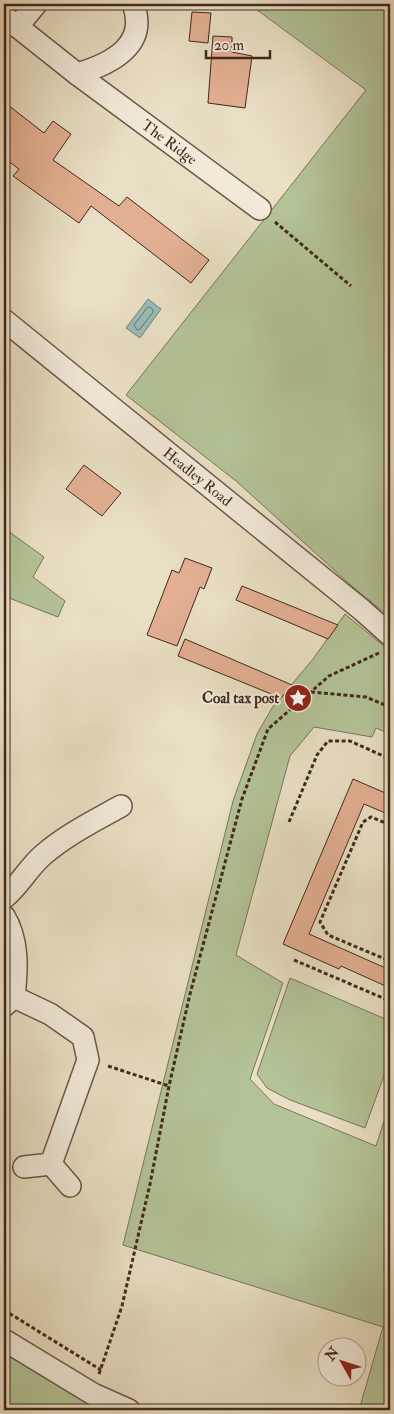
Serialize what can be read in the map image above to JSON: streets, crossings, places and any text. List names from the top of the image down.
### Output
{
  "streets": {
    "street": ["The Ridge", "Headley Road"]
  },
  "places": {
    "place": ["Coal tax post"]
  },
  "scale_bar": "20 m",
  "north": "top left"
}
